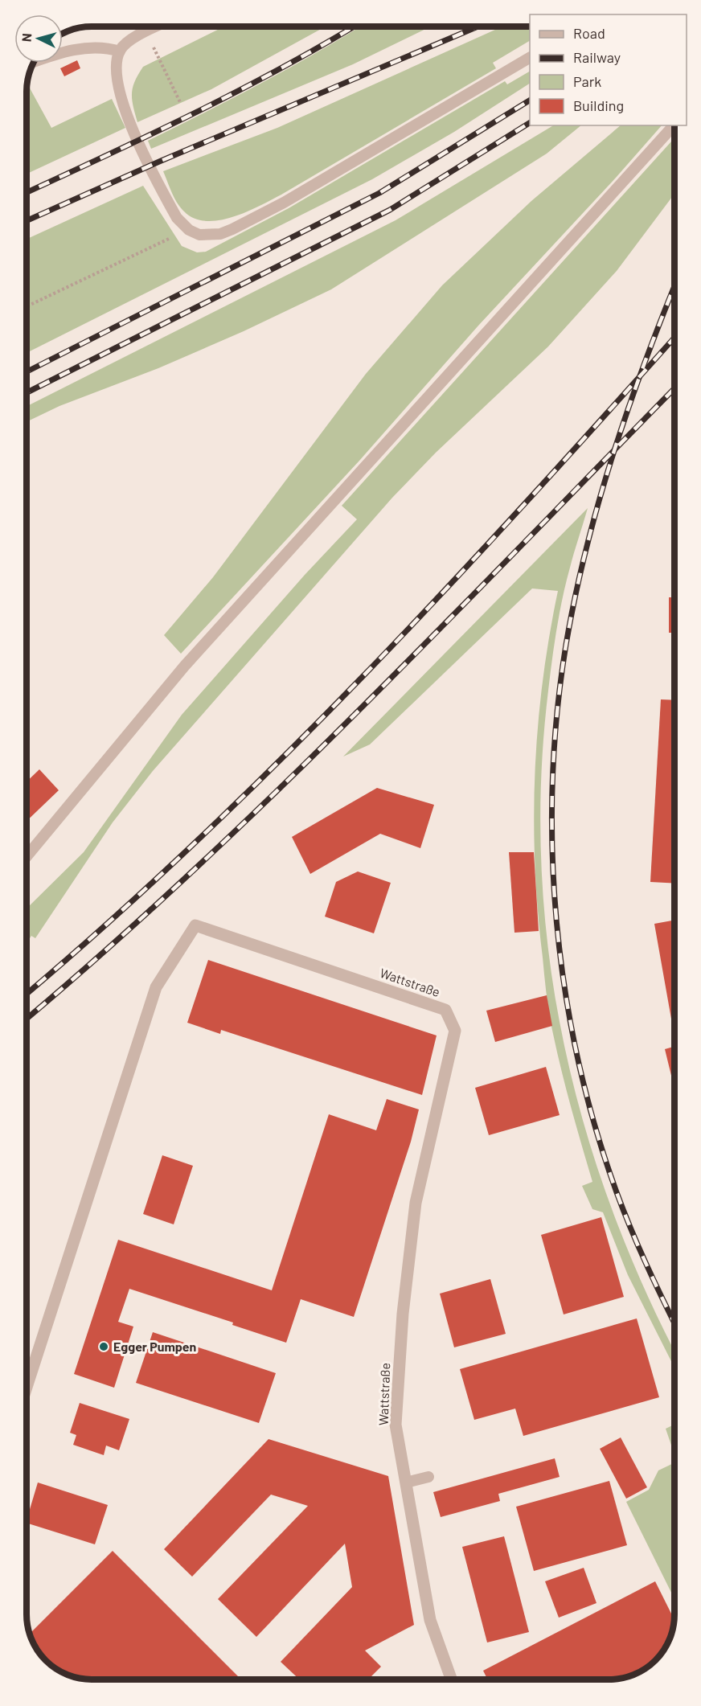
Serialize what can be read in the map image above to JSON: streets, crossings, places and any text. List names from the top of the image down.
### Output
{
  "streets": {
    "street": ["Wattstraße"]
  },
  "places": ["Egger Pumpen"],
  "legend": [
    "Road",
    "Railway",
    "Park",
    "Building"
  ],
  "north": "left"
}
